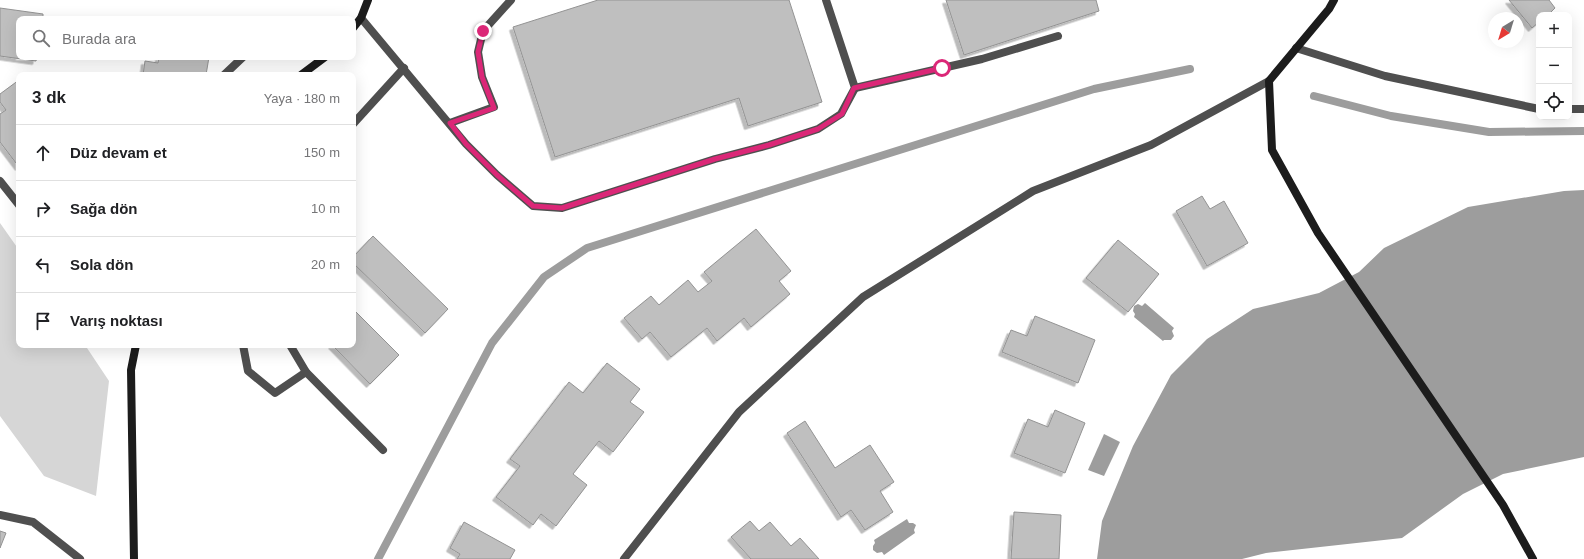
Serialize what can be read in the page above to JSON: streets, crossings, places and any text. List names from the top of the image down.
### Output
{
  "north": "bottom left",
  "page": {
    "map_buttons": ["+", "−"],
    "search": "Burada ara",
    "heading": ["3 dk", "Yaya · 180 m"],
    "list": [
      ["Düz devam et", "150 m"],
      ["Sağa dön", "10 m"],
      ["Sola dön", "20 m"],
      "Varış noktası"
    ]
  }
}
